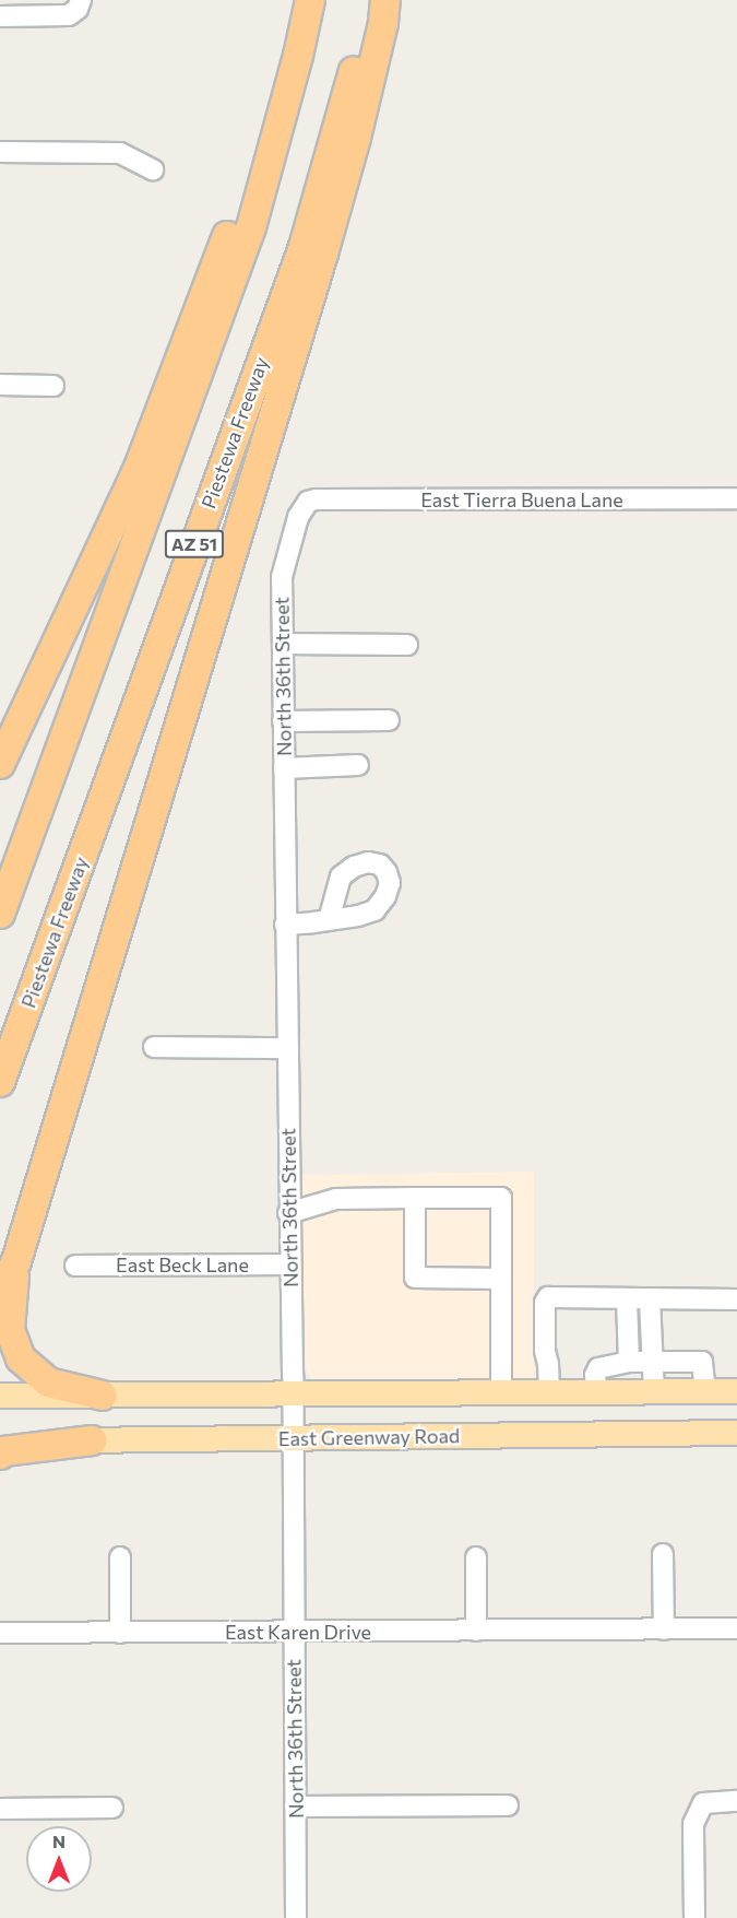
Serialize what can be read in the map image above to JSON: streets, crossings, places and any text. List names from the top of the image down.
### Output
{
  "streets": {
    "highway": ["Piestewa Freeway", "AZ 51"],
    "main road": ["East Greenway Road"],
    "street": [
      "East Tierra Buena Lane",
      "North 36th Street",
      "East Beck Lane",
      "East Karen Drive"
    ]
  },
  "crossings": [
    ["East Tierra Buena Lane", "North 36th Street"],
    ["North 36th Street", "East Beck Lane"],
    ["North 36th Street", "East Greenway Road"],
    ["North 36th Street", "East Karen Drive"]
  ],
  "north": "top"
}
